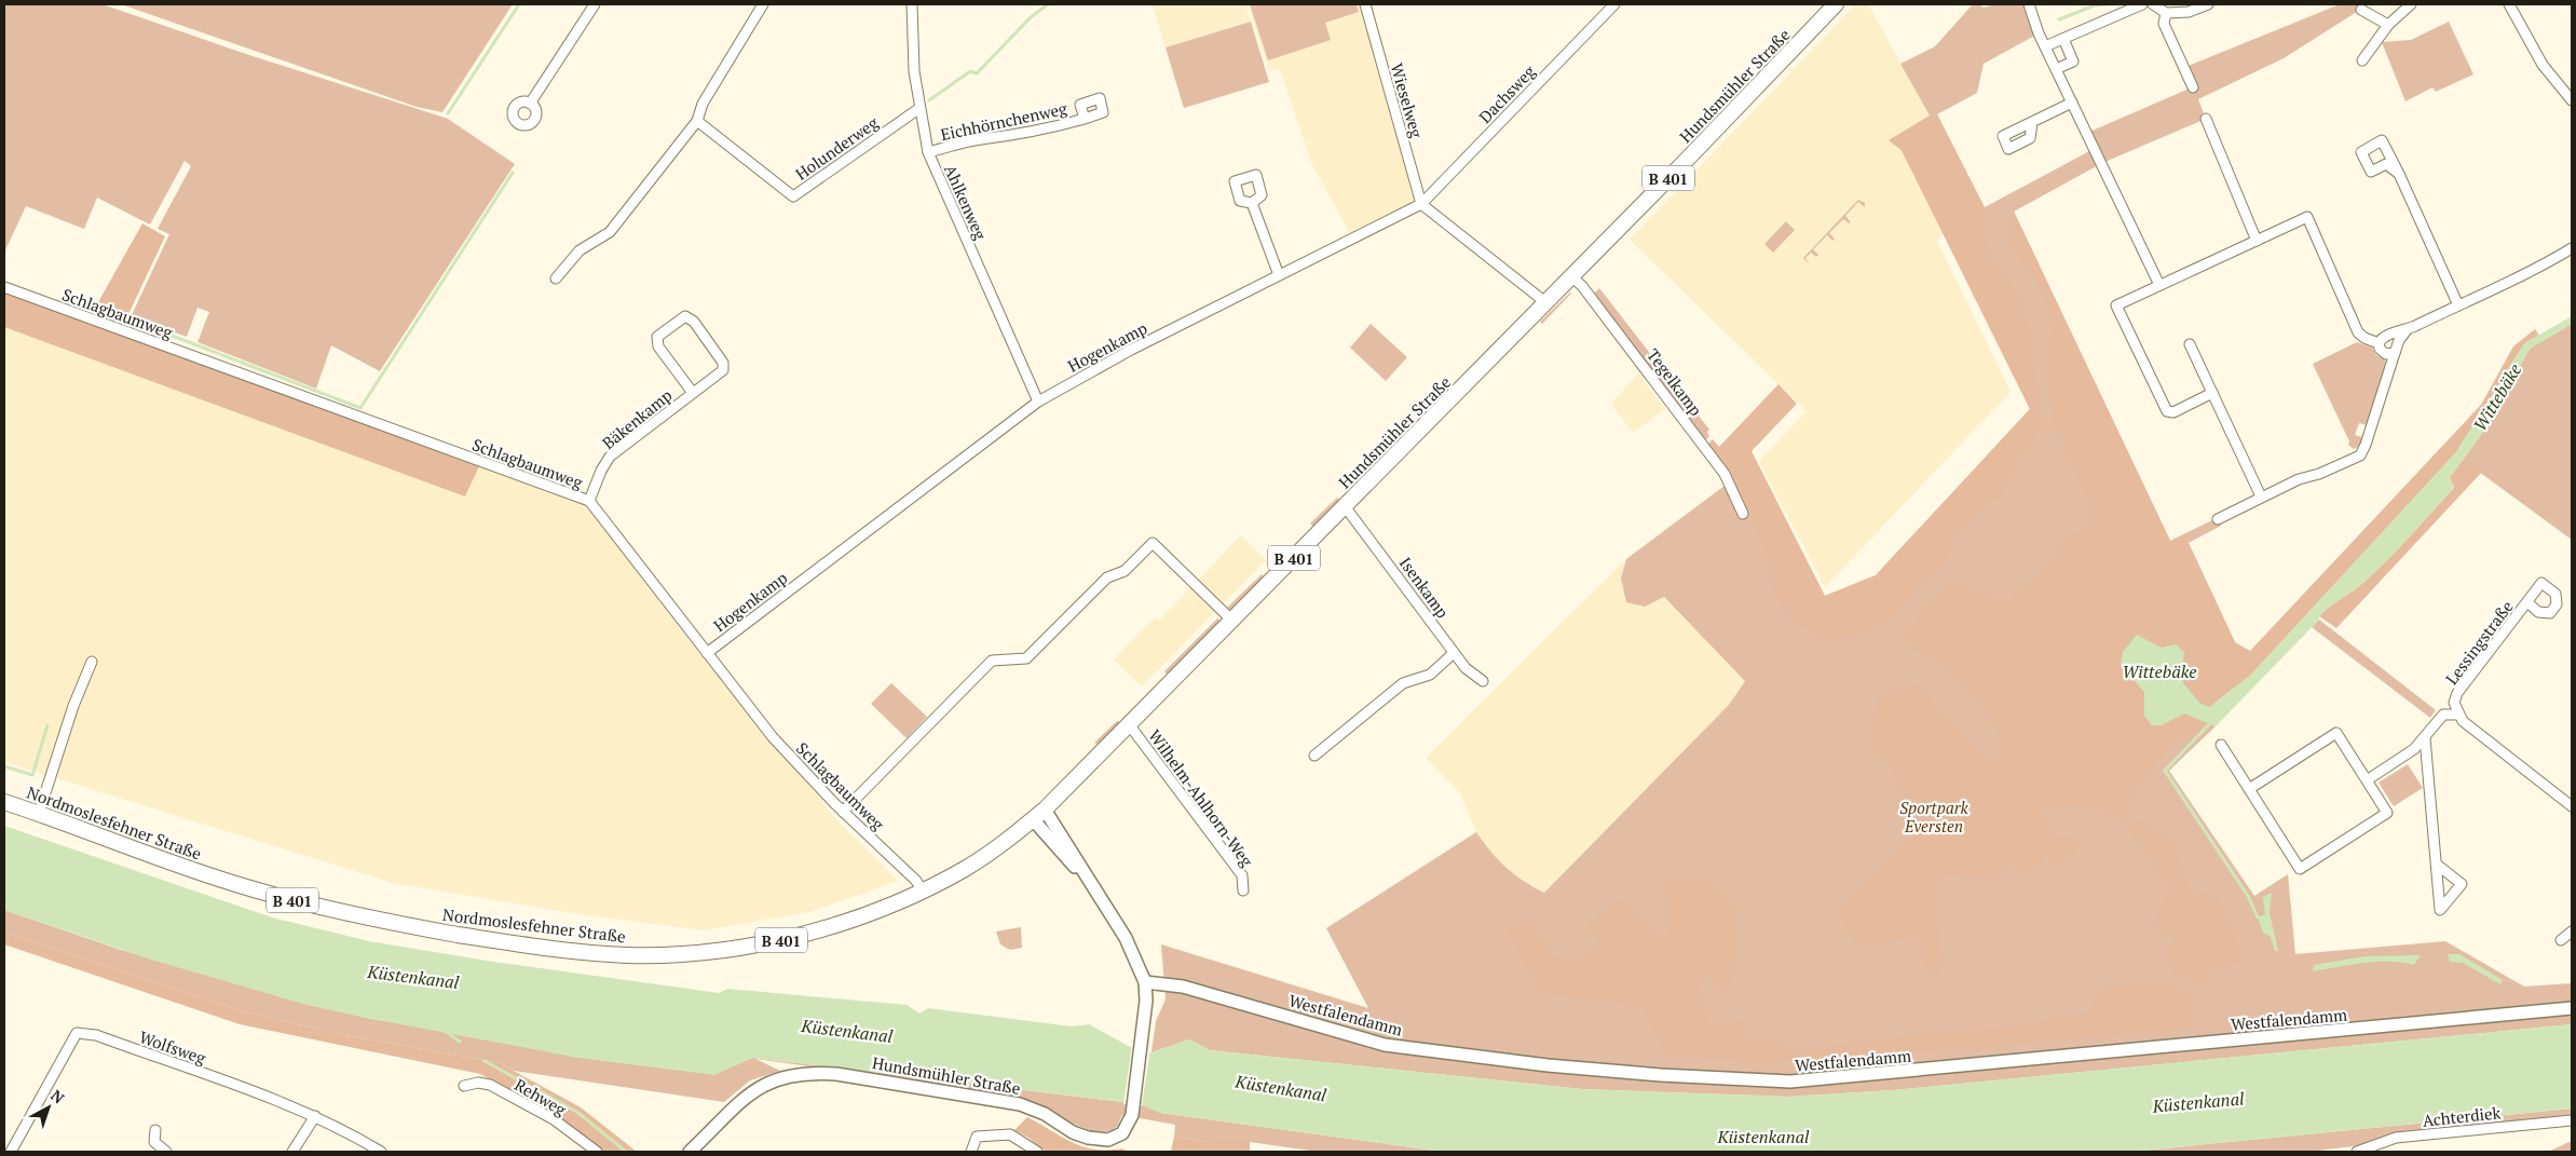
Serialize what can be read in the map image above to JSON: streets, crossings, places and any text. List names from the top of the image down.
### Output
{
  "streets": {
    "main road": ["Hundsmühler Straße", "B 401", "Nordmoslesfehner Straße"],
    "street": [
      "Dachsweg",
      "Wieselweg",
      "Eichhörnchenweg",
      "Holunderweg",
      "Ahlkenweg",
      "Schlagbaumweg",
      "Hogenkamp",
      "Tegelkamp",
      "Bäkenkamp",
      "Isenkamp",
      "Lessingstraße",
      "Wilhelm-Ahlhorn-Weg",
      "Westfalendamm",
      "Wolfsweg",
      "Rehweg",
      "Achterdiek"
    ]
  },
  "crossings": [
    ["Hundsmühler Straße", "Tegelkamp"],
    ["Hundsmühler Straße", "Isenkamp"],
    ["Hundsmühler Straße", "Wilhelm-Ahlhorn-Weg"],
    ["Hundsmühler Straße", "Nordmoslesfehner Straße"],
    ["Hundsmühler Straße", "Westfalendamm"],
    ["Dachsweg", "Wieselweg"],
    ["Dachsweg", "Hogenkamp"],
    ["Wieselweg", "Hogenkamp"],
    ["Eichhörnchenweg", "Ahlkenweg"],
    ["Holunderweg", "Ahlkenweg"],
    ["Ahlkenweg", "Hogenkamp"],
    ["Schlagbaumweg", "Hogenkamp"],
    ["Schlagbaumweg", "Bäkenkamp"],
    ["Schlagbaumweg", "Nordmoslesfehner Straße"]
  ],
  "water": ["Wittebäke", "Küstenkanal"],
  "parks": ["Sportpark Eversten"],
  "north": "top right"
}
